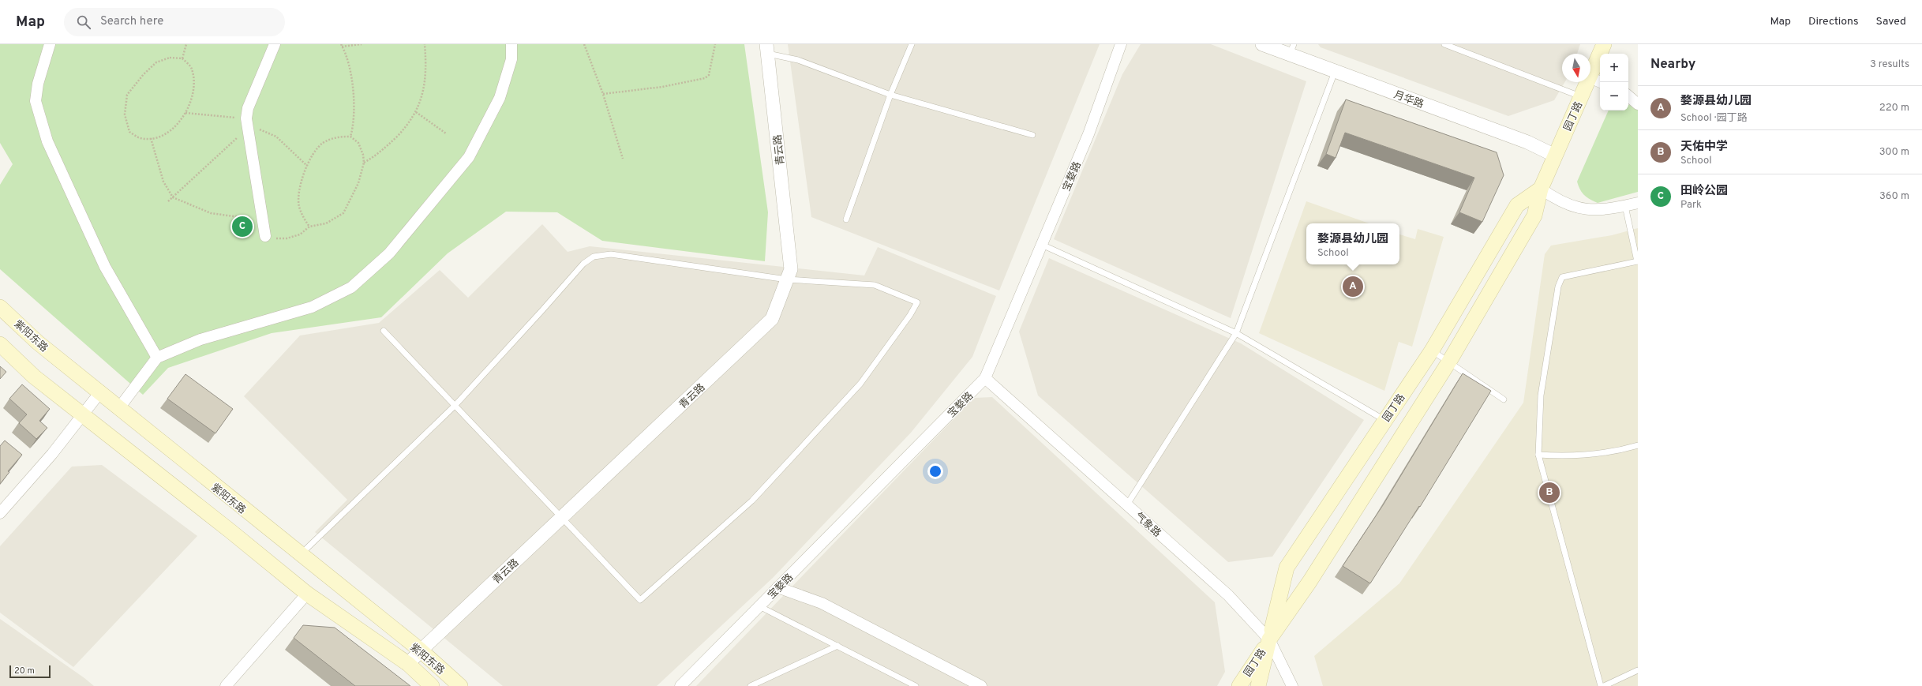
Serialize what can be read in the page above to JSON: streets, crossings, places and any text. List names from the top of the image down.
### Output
{
  "streets": {
    "main road": ["园丁路", "紫阳东路"],
    "street": [
      "月华路",
      "青云路",
      "宝婺路",
      "气象路"
    ]
  },
  "crossings": [
    ["月华路", "园丁路"],
    ["园丁路", "气象路"],
    ["青云路", "紫阳东路"],
    ["宝婺路", "气象路"]
  ],
  "scale_bar": "20 m",
  "north": "bottom",
  "page": {
    "header": "Map",
    "search": "Search here",
    "nav": ["Map", "Directions", "Saved"],
    "heading": ["Nearby", "3 results"],
    "map_buttons": ["+", "−"],
    "list": [
      {
        "mark": "A",
        "name": "婺源县幼儿园",
        "note": "School · 园丁路",
        "value": "220 m"
      },
      {
        "mark": "B",
        "name": "天佑中学",
        "note": "School",
        "value": "300 m"
      },
      {
        "mark": "C",
        "name": "田岭公园",
        "note": "Park",
        "value": "360 m"
      }
    ],
    "pins": ["C", "A", "B"],
    "popup": ["婺源县幼儿园", "School"],
    "scale": "20 m"
  }
}
